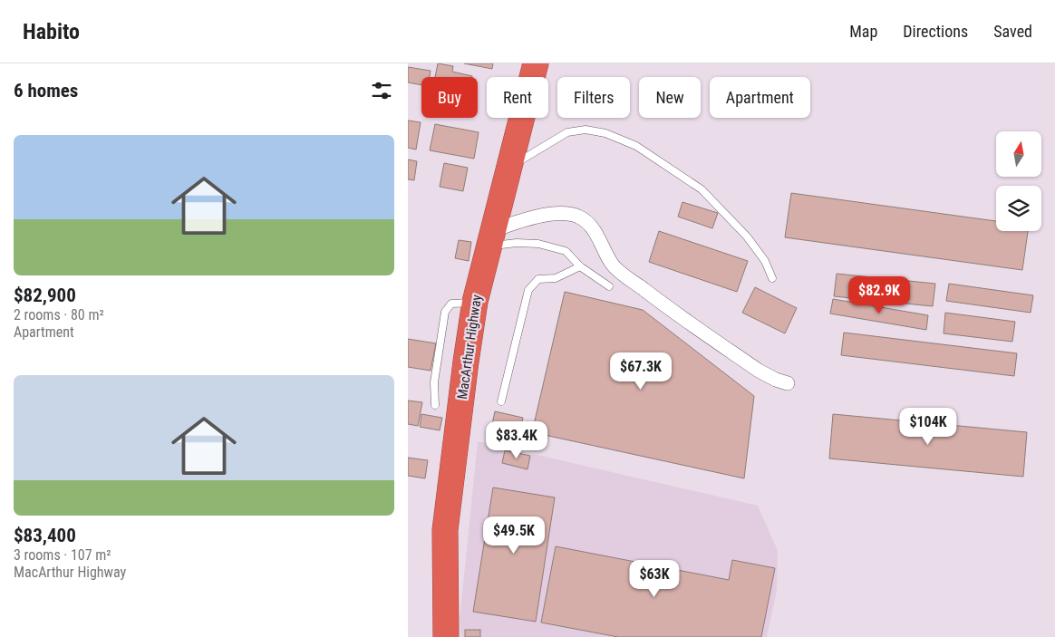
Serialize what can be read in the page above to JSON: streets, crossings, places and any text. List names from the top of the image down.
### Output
{
  "streets": {
    "highway": ["MacArthur Highway"]
  },
  "north": "top",
  "page": {
    "header": "Habito",
    "nav": ["Map", "Directions", "Saved"],
    "heading": "6 homes",
    "chip": [
      "Buy",
      "Rent",
      "Filters",
      "New",
      "Apartment"
    ],
    "list": [
      {
        "name": "$82,900",
        "note": "2 rooms · 80 m² · Apartment"
      },
      {
        "name": "$83,400",
        "note": "3 rooms · 107 m² · MacArthur Highway"
      }
    ],
    "price": [
      "$82.9K",
      "$67.3K",
      "$104K",
      "$83.4K",
      "$49.5K",
      "$63K"
    ]
  }
}
